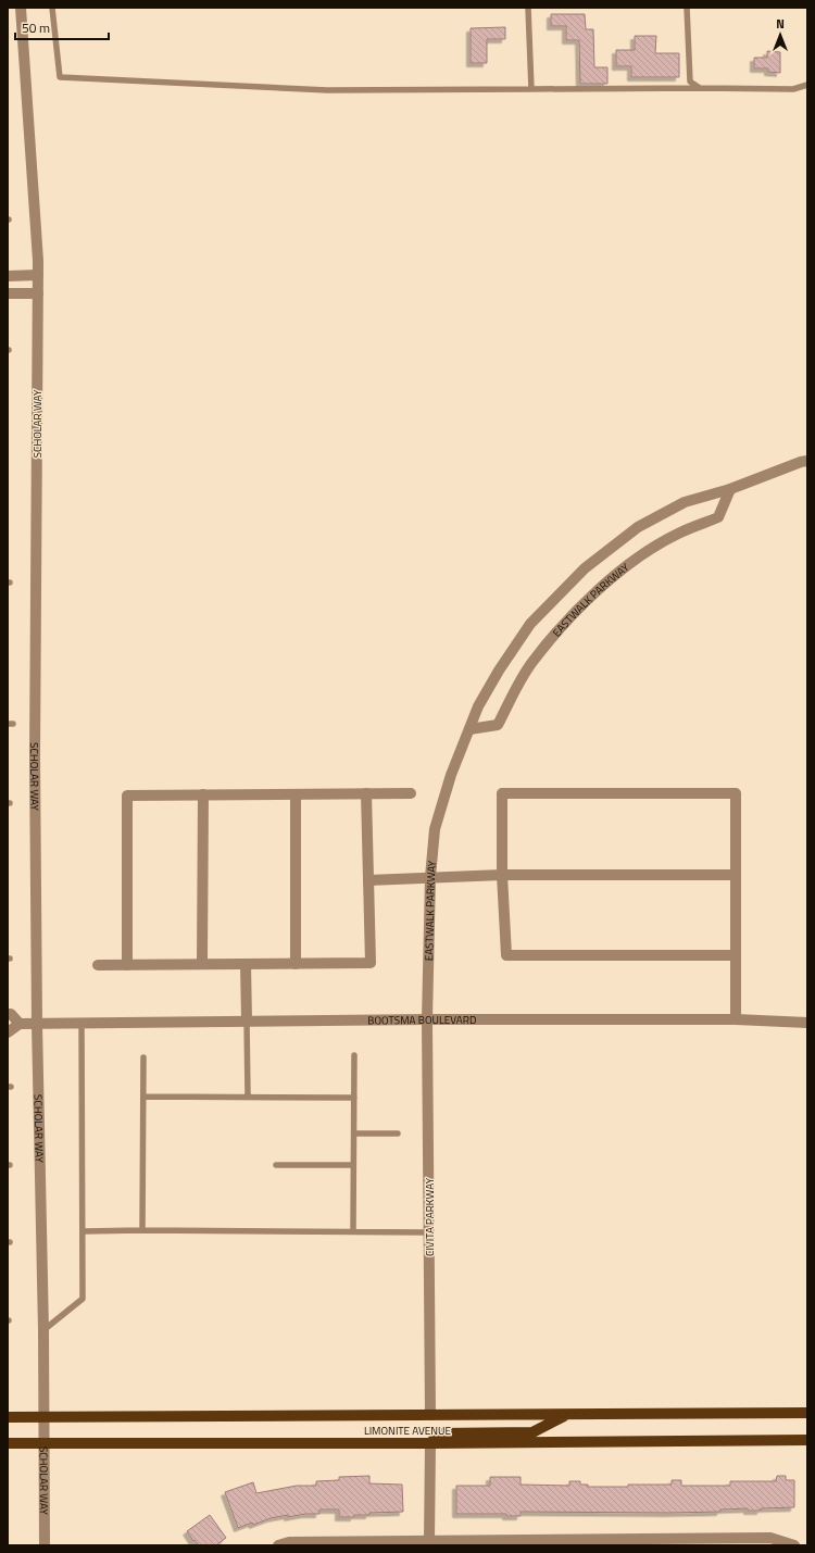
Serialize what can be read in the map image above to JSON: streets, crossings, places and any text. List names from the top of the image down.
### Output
{
  "streets": {
    "main road": ["LIMONITE AVENUE"],
    "street": [
      "SCHOLAR WAY",
      "EASTWALK PARKWAY",
      "BOOTSMA BOULEVARD",
      "CIVITA PARKWAY"
    ]
  },
  "crossings": [
    ["SCHOLAR WAY", "BOOTSMA BOULEVARD"],
    ["SCHOLAR WAY", "LIMONITE AVENUE"],
    ["EASTWALK PARKWAY", "BOOTSMA BOULEVARD"],
    ["EASTWALK PARKWAY", "CIVITA PARKWAY"],
    ["BOOTSMA BOULEVARD", "CIVITA PARKWAY"],
    ["CIVITA PARKWAY", "LIMONITE AVENUE"]
  ],
  "scale_bar": "50 m",
  "north": "top"
}
